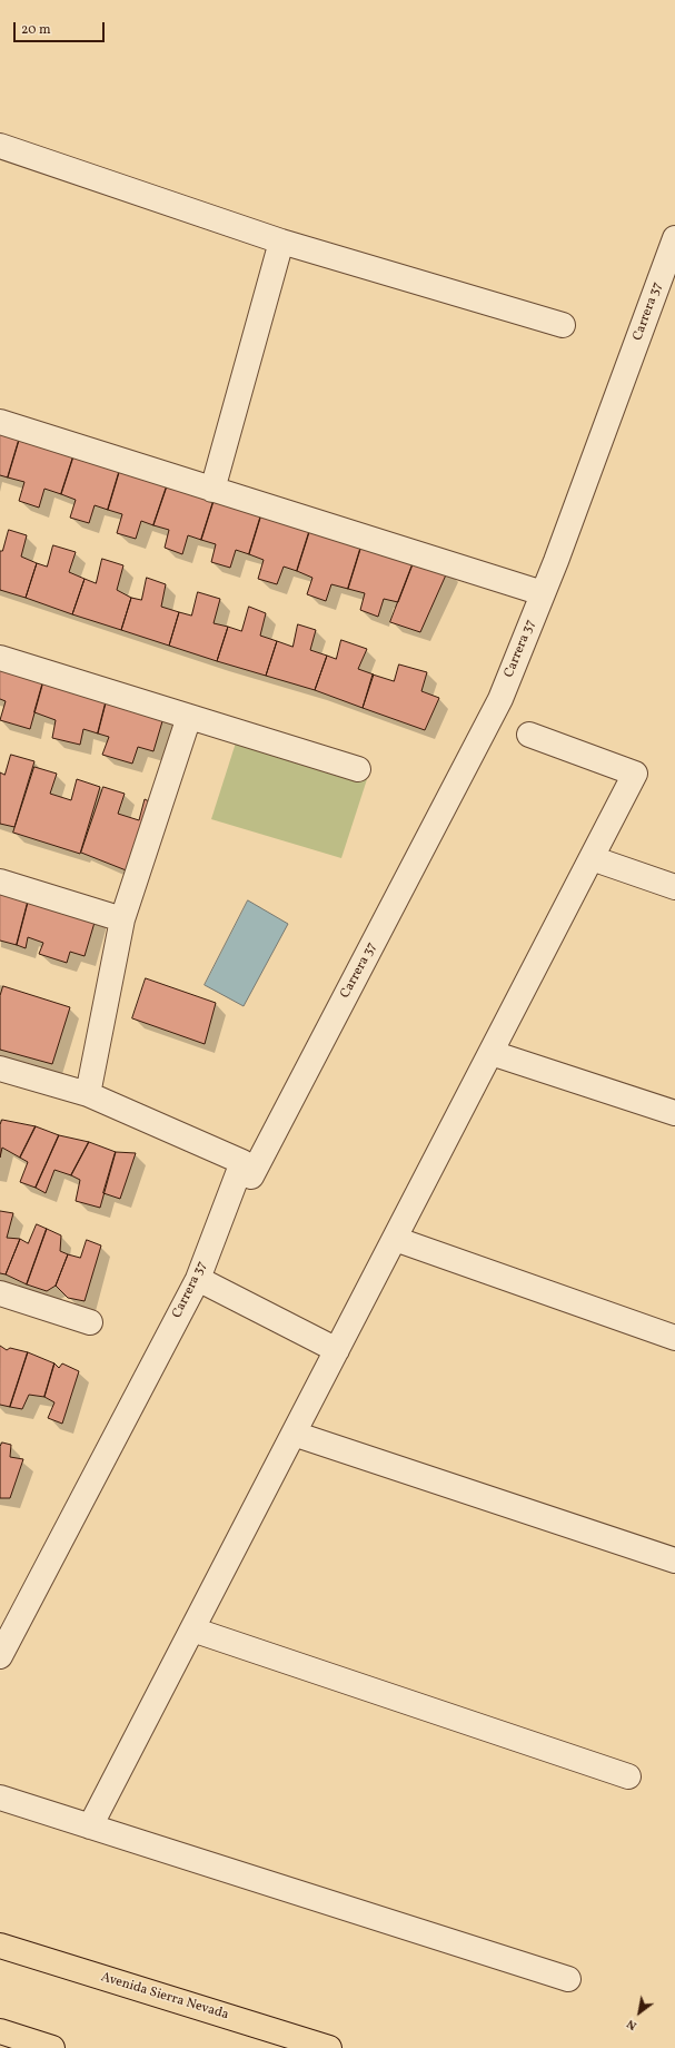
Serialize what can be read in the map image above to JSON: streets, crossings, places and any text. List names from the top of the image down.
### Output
{
  "streets": {
    "main road": ["Avenida Sierra Nevada"],
    "street": ["Carrera 37"]
  },
  "scale_bar": "20 m",
  "north": "bottom left"
}
